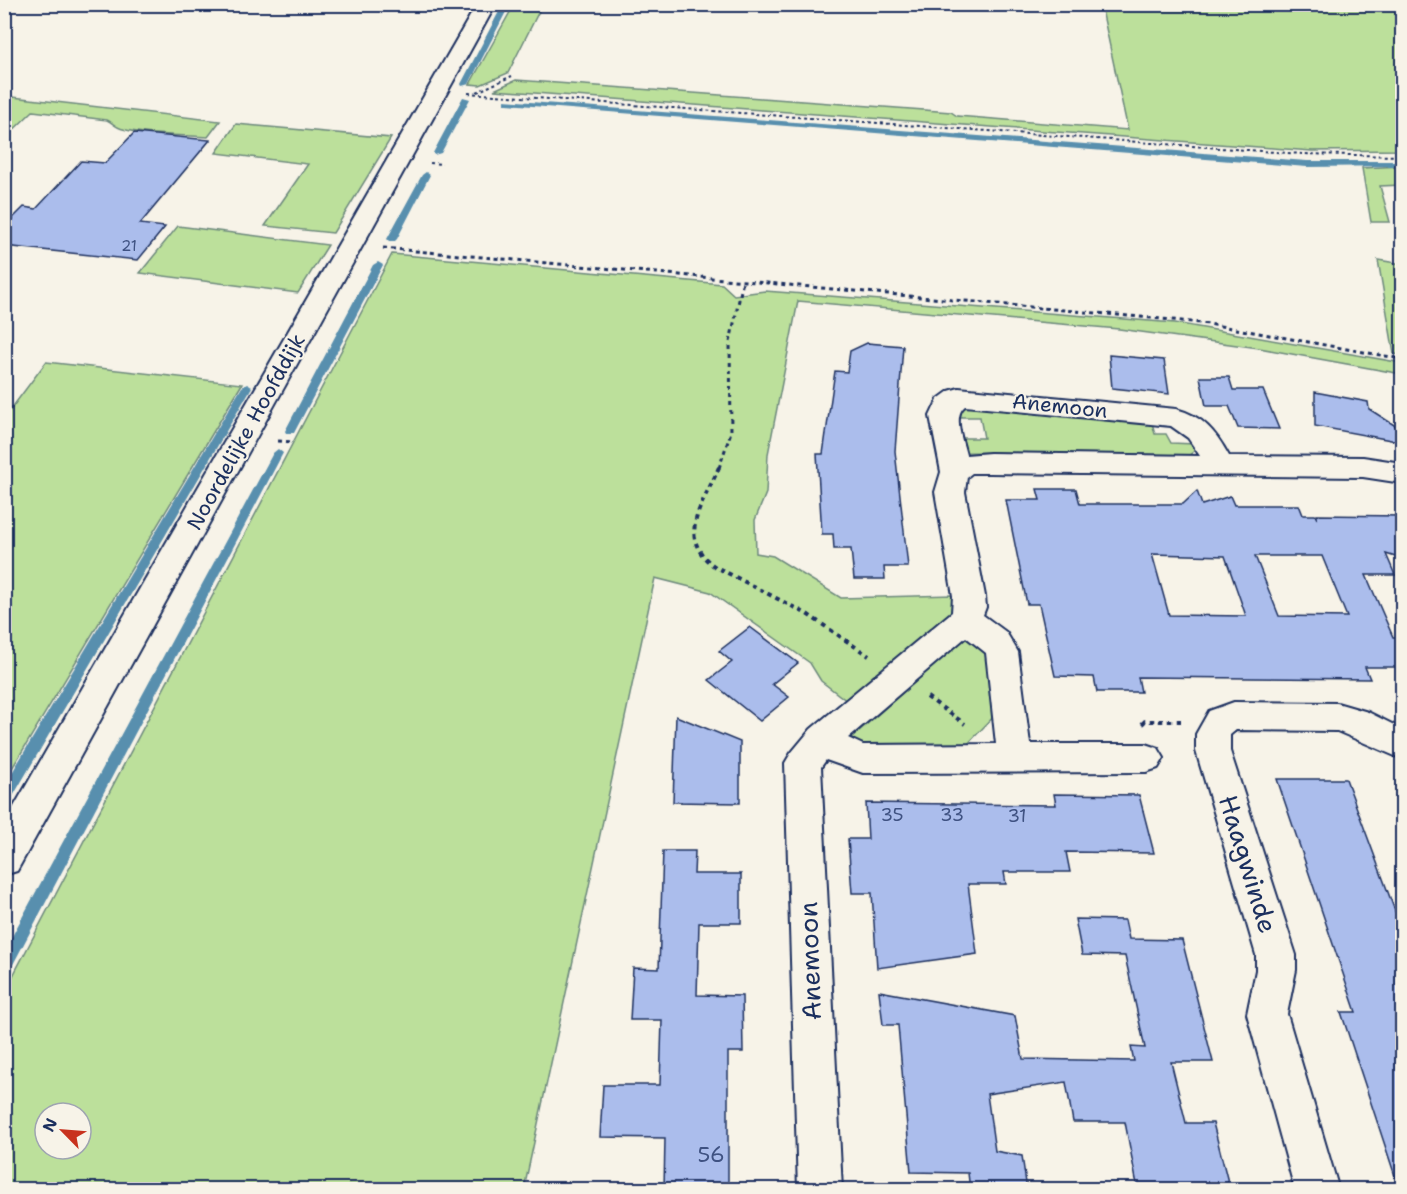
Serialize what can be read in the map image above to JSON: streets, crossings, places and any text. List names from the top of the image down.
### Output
{
  "streets": {
    "street": ["Anemoon", "Noordelijke Hoofddijk", "Haagwinde"]
  },
  "house_numbers": [
    "21",
    "35",
    "33",
    "31",
    "56"
  ],
  "north": "top left"
}
